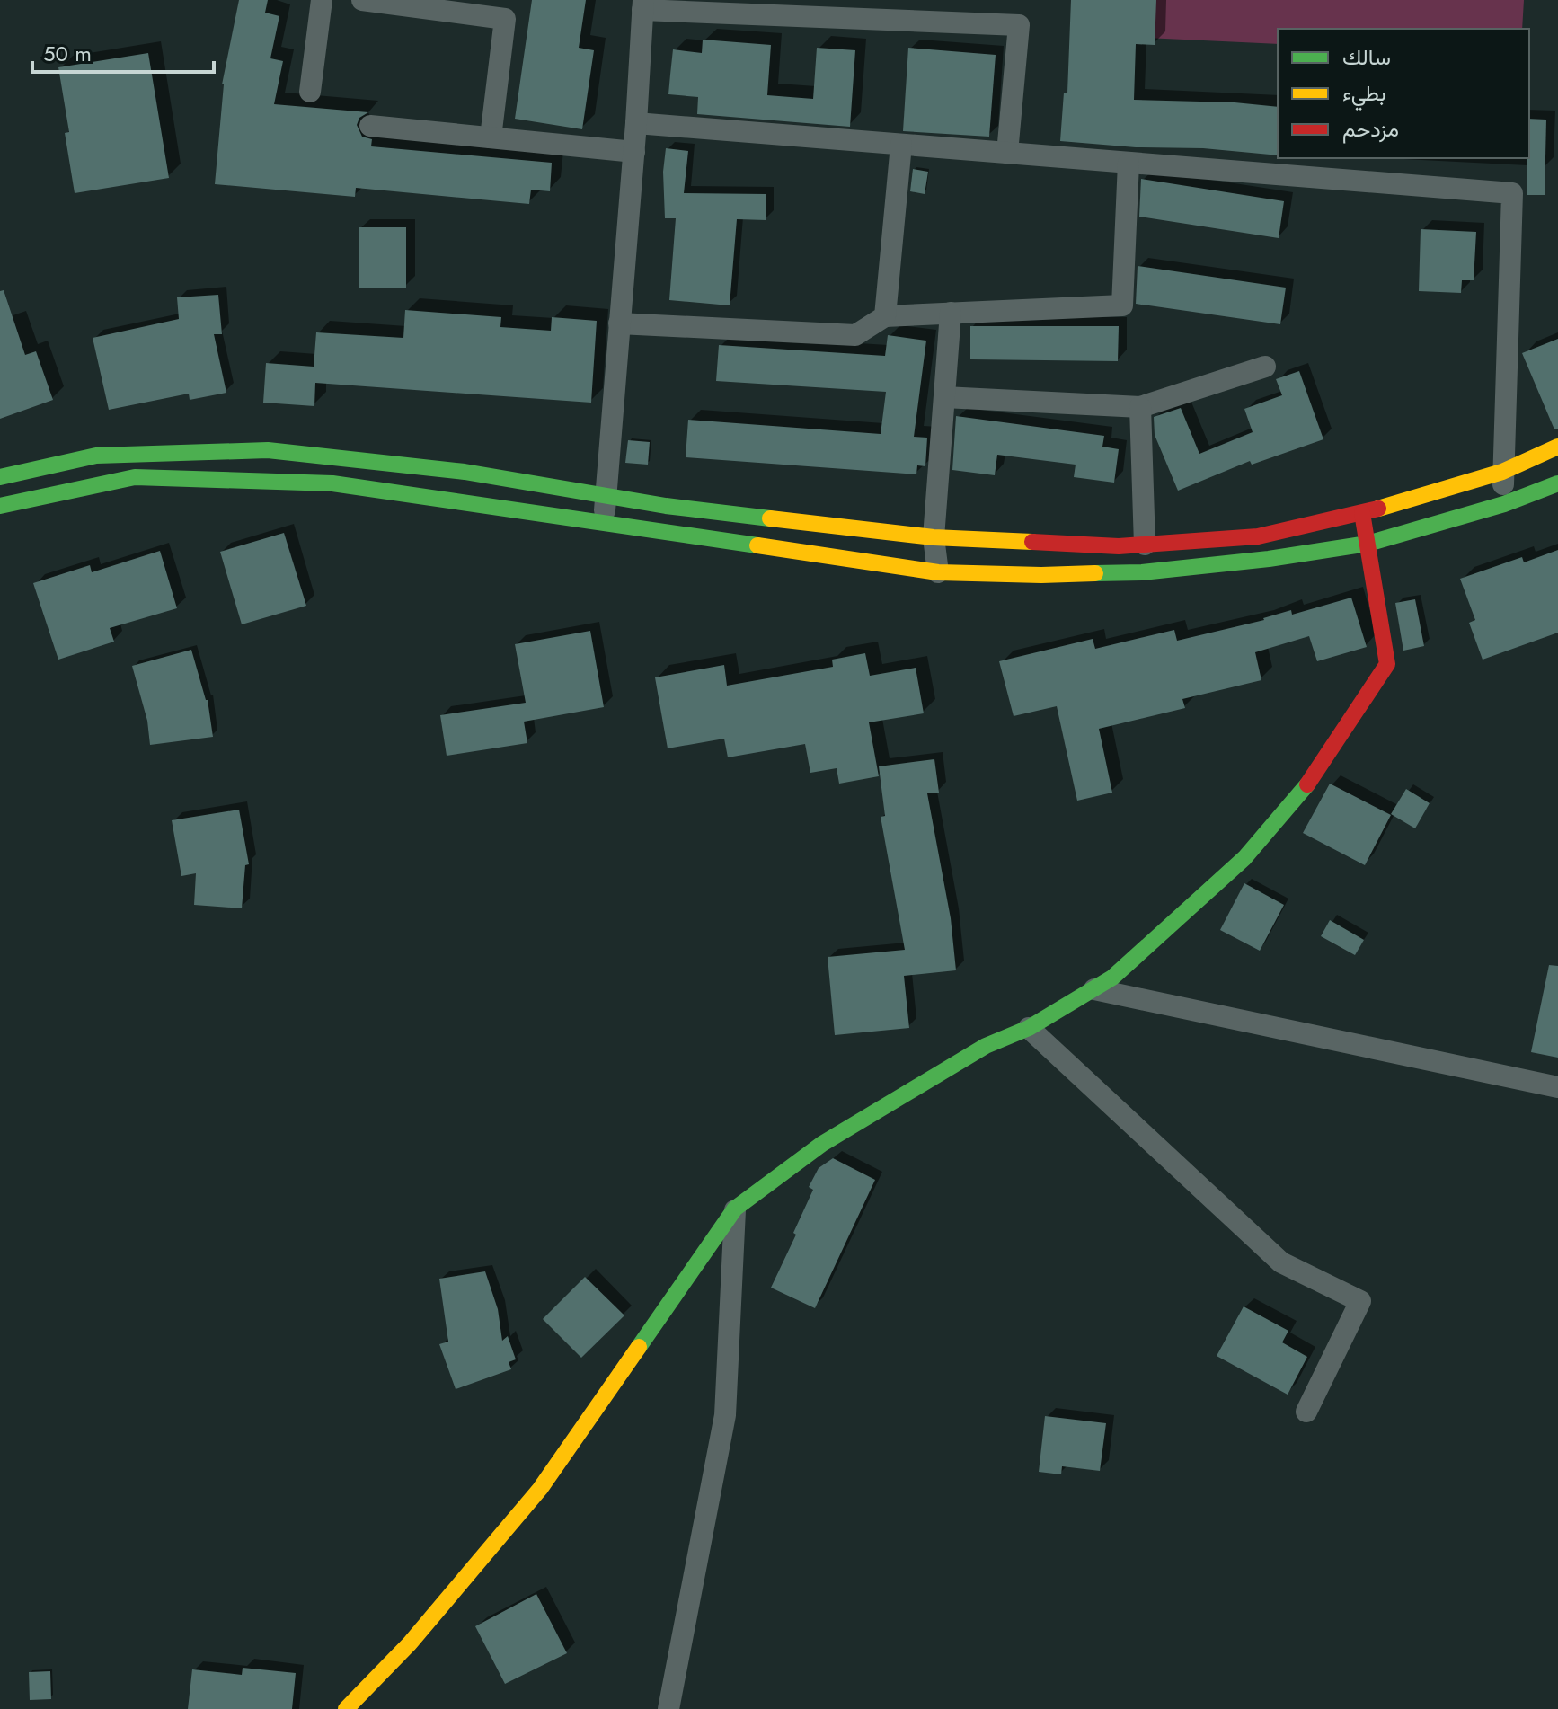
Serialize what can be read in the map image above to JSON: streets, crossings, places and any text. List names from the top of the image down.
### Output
{
  "legend": ["سالك", "بطيء", "مزدحم"],
  "scale_bar": "50 m"
}
